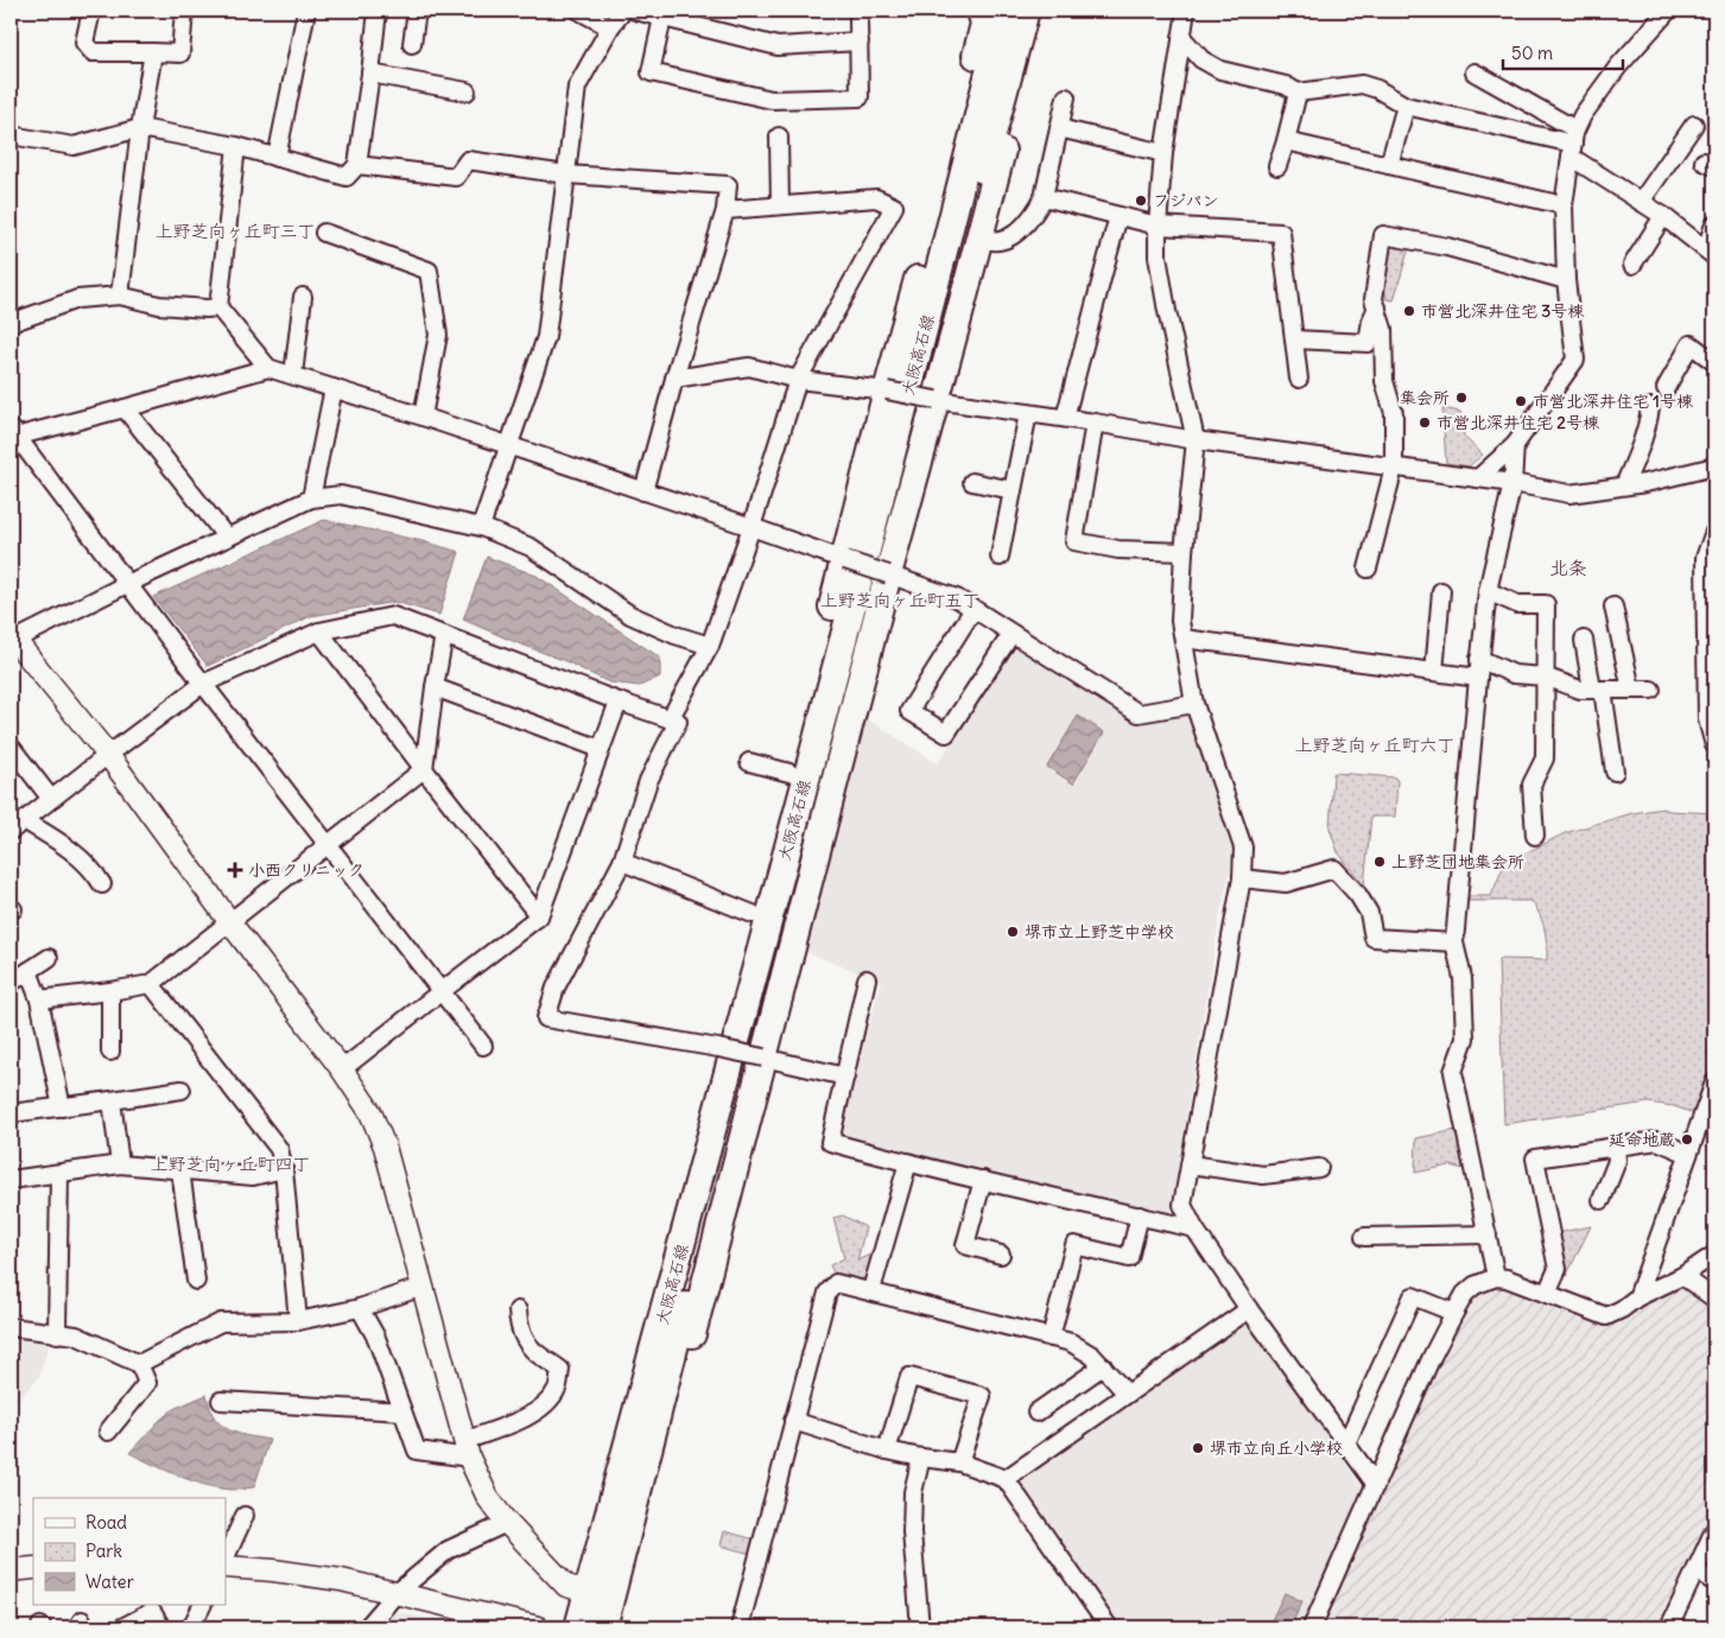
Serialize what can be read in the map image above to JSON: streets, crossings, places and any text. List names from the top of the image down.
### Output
{
  "streets": {
    "main road": ["大阪高石線"]
  },
  "districts": [
    "上野芝向ヶ丘町三丁",
    "北条",
    "上野芝向ヶ丘町五丁",
    "上野芝向ヶ丘町六丁",
    "上野芝向ヶ丘町四丁"
  ],
  "places": {
    "other": [
      "フジパン",
      "市営北深井住宅 3号棟",
      "集会所",
      "市営北深井住宅 1号棟",
      "市営北深井住宅 2号棟",
      "上野芝団地集会所",
      "堺市立上野芝中学校",
      "延命地蔵",
      "堺市立向丘小学校"
    ],
    "health": ["小西クリニック"]
  },
  "legend": ["Road", "Park", "Water"],
  "scale_bar": "50 m"
}
